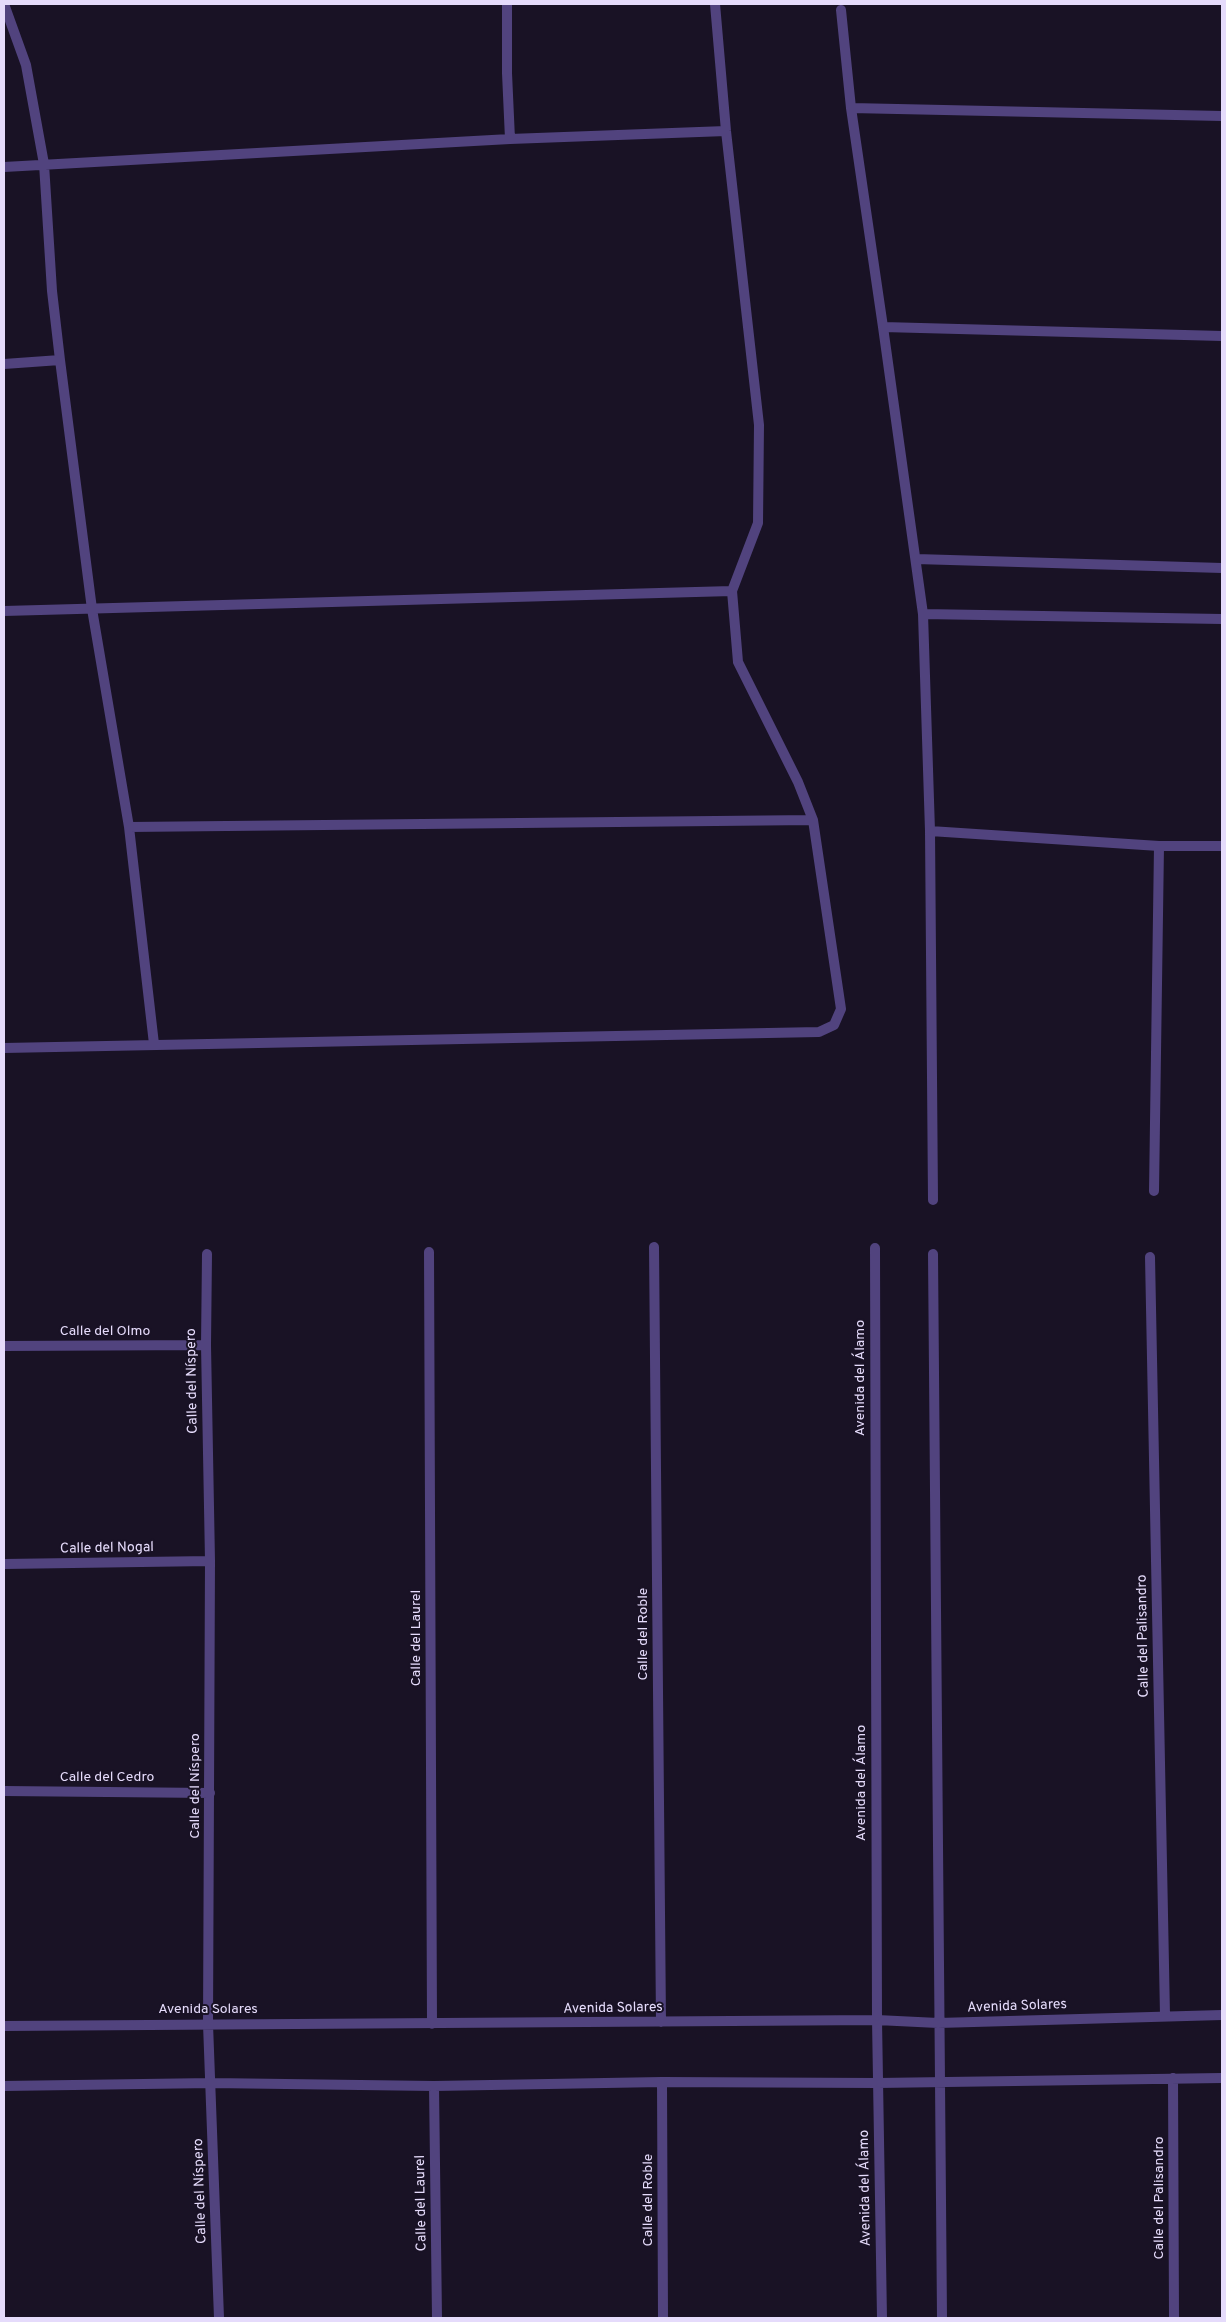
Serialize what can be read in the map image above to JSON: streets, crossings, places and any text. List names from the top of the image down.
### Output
{
  "streets": {
    "street": [
      "Calle del Olmo",
      "Avenida del Álamo",
      "Calle del Níspero",
      "Calle del Nogal",
      "Calle del Roble",
      "Calle del Palisandro",
      "Calle del Laurel",
      "Calle del Cedro",
      "Avenida Solares"
    ]
  },
  "crossings": [
    ["Calle del Olmo", "Calle del Níspero"],
    ["Avenida del Álamo", "Avenida Solares"],
    ["Calle del Níspero", "Calle del Nogal"],
    ["Calle del Níspero", "Calle del Cedro"],
    ["Calle del Níspero", "Avenida Solares"],
    ["Calle del Roble", "Avenida Solares"],
    ["Calle del Palisandro", "Avenida Solares"],
    ["Calle del Laurel", "Avenida Solares"]
  ]
}
